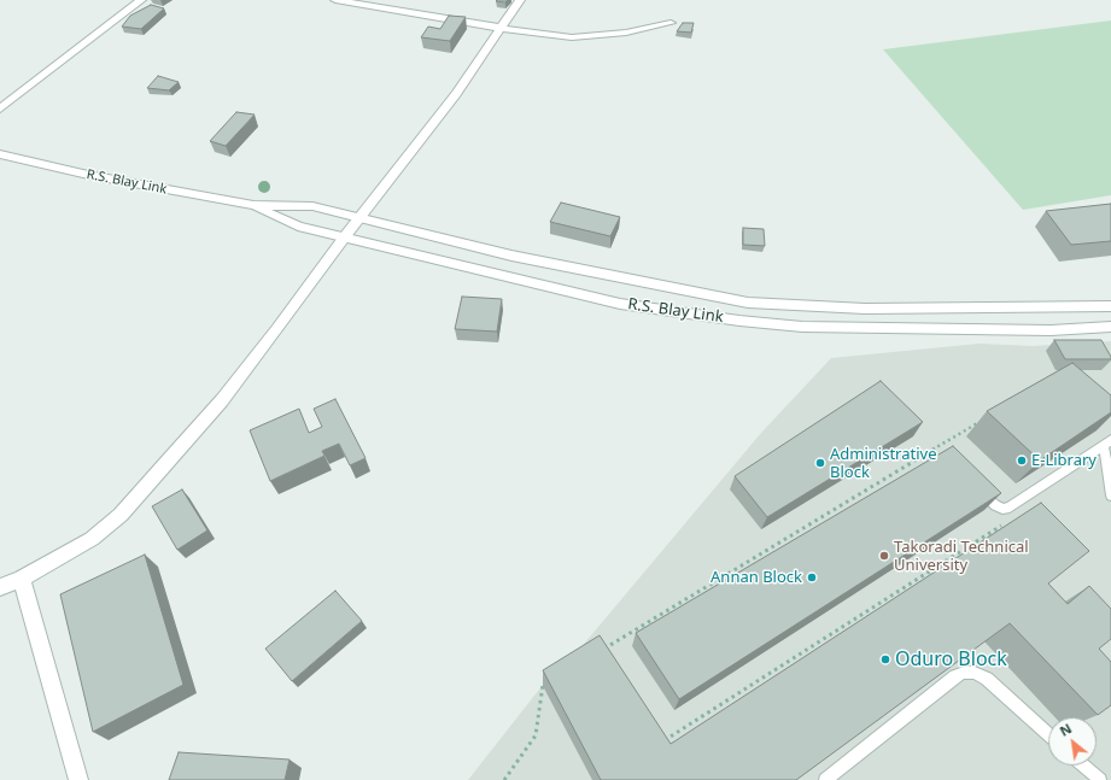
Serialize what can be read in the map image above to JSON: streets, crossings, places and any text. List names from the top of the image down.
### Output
{
  "streets": {
    "street": ["R.S. Blay Link"]
  },
  "places": [
    "E-Library",
    "Administrative Block",
    "Takoradi Technical University",
    "Annan Block",
    "Oduro Block"
  ],
  "north": "top left"
}
